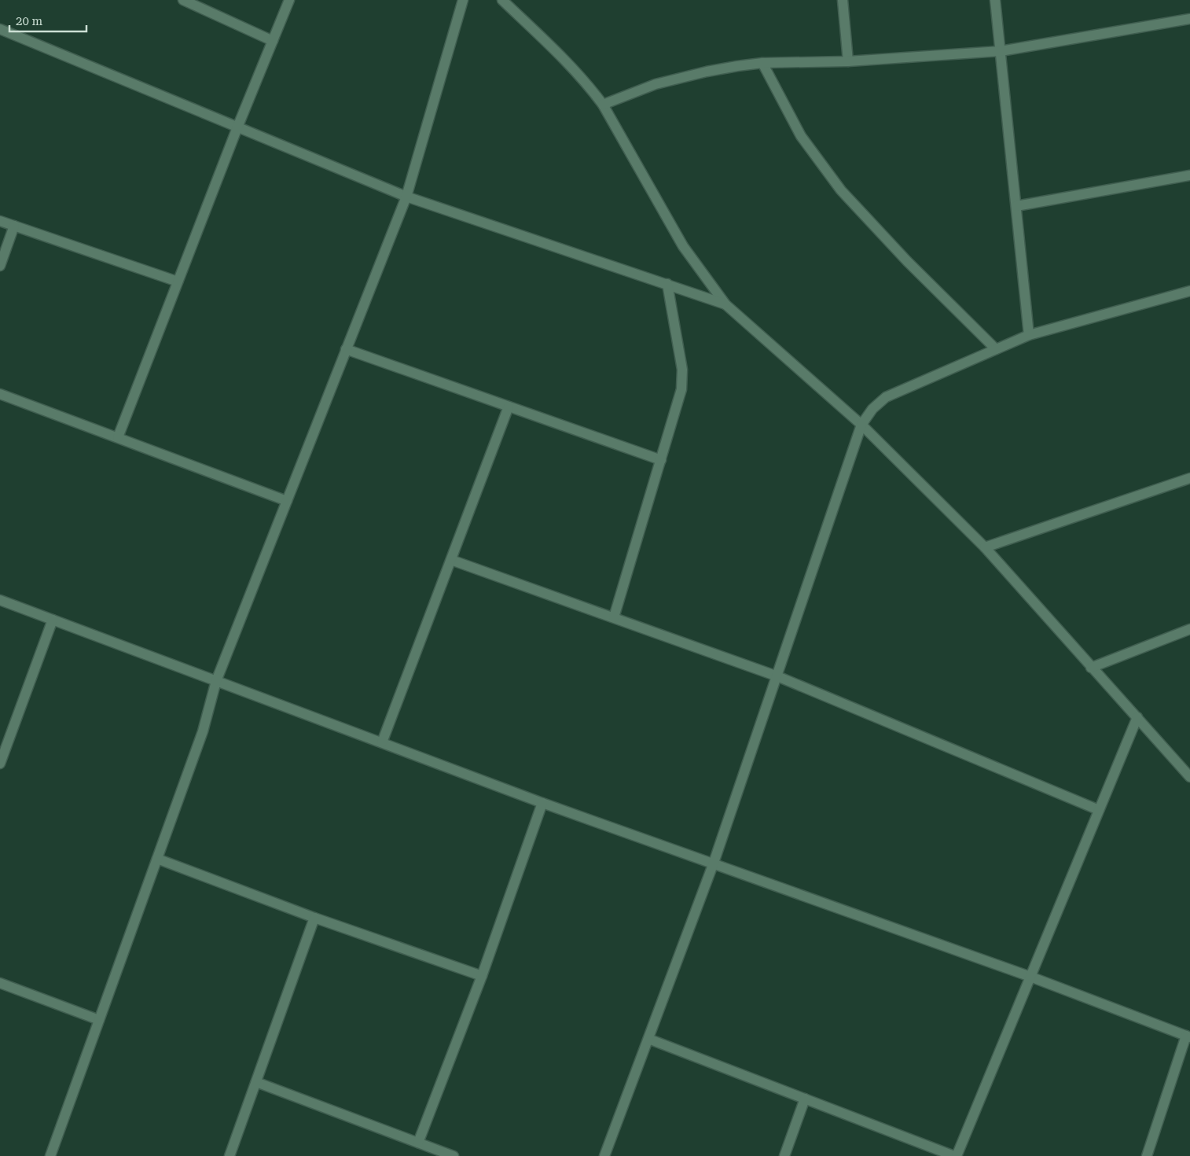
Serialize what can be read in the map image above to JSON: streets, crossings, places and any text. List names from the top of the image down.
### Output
{
  "scale_bar": "20 m"
}
